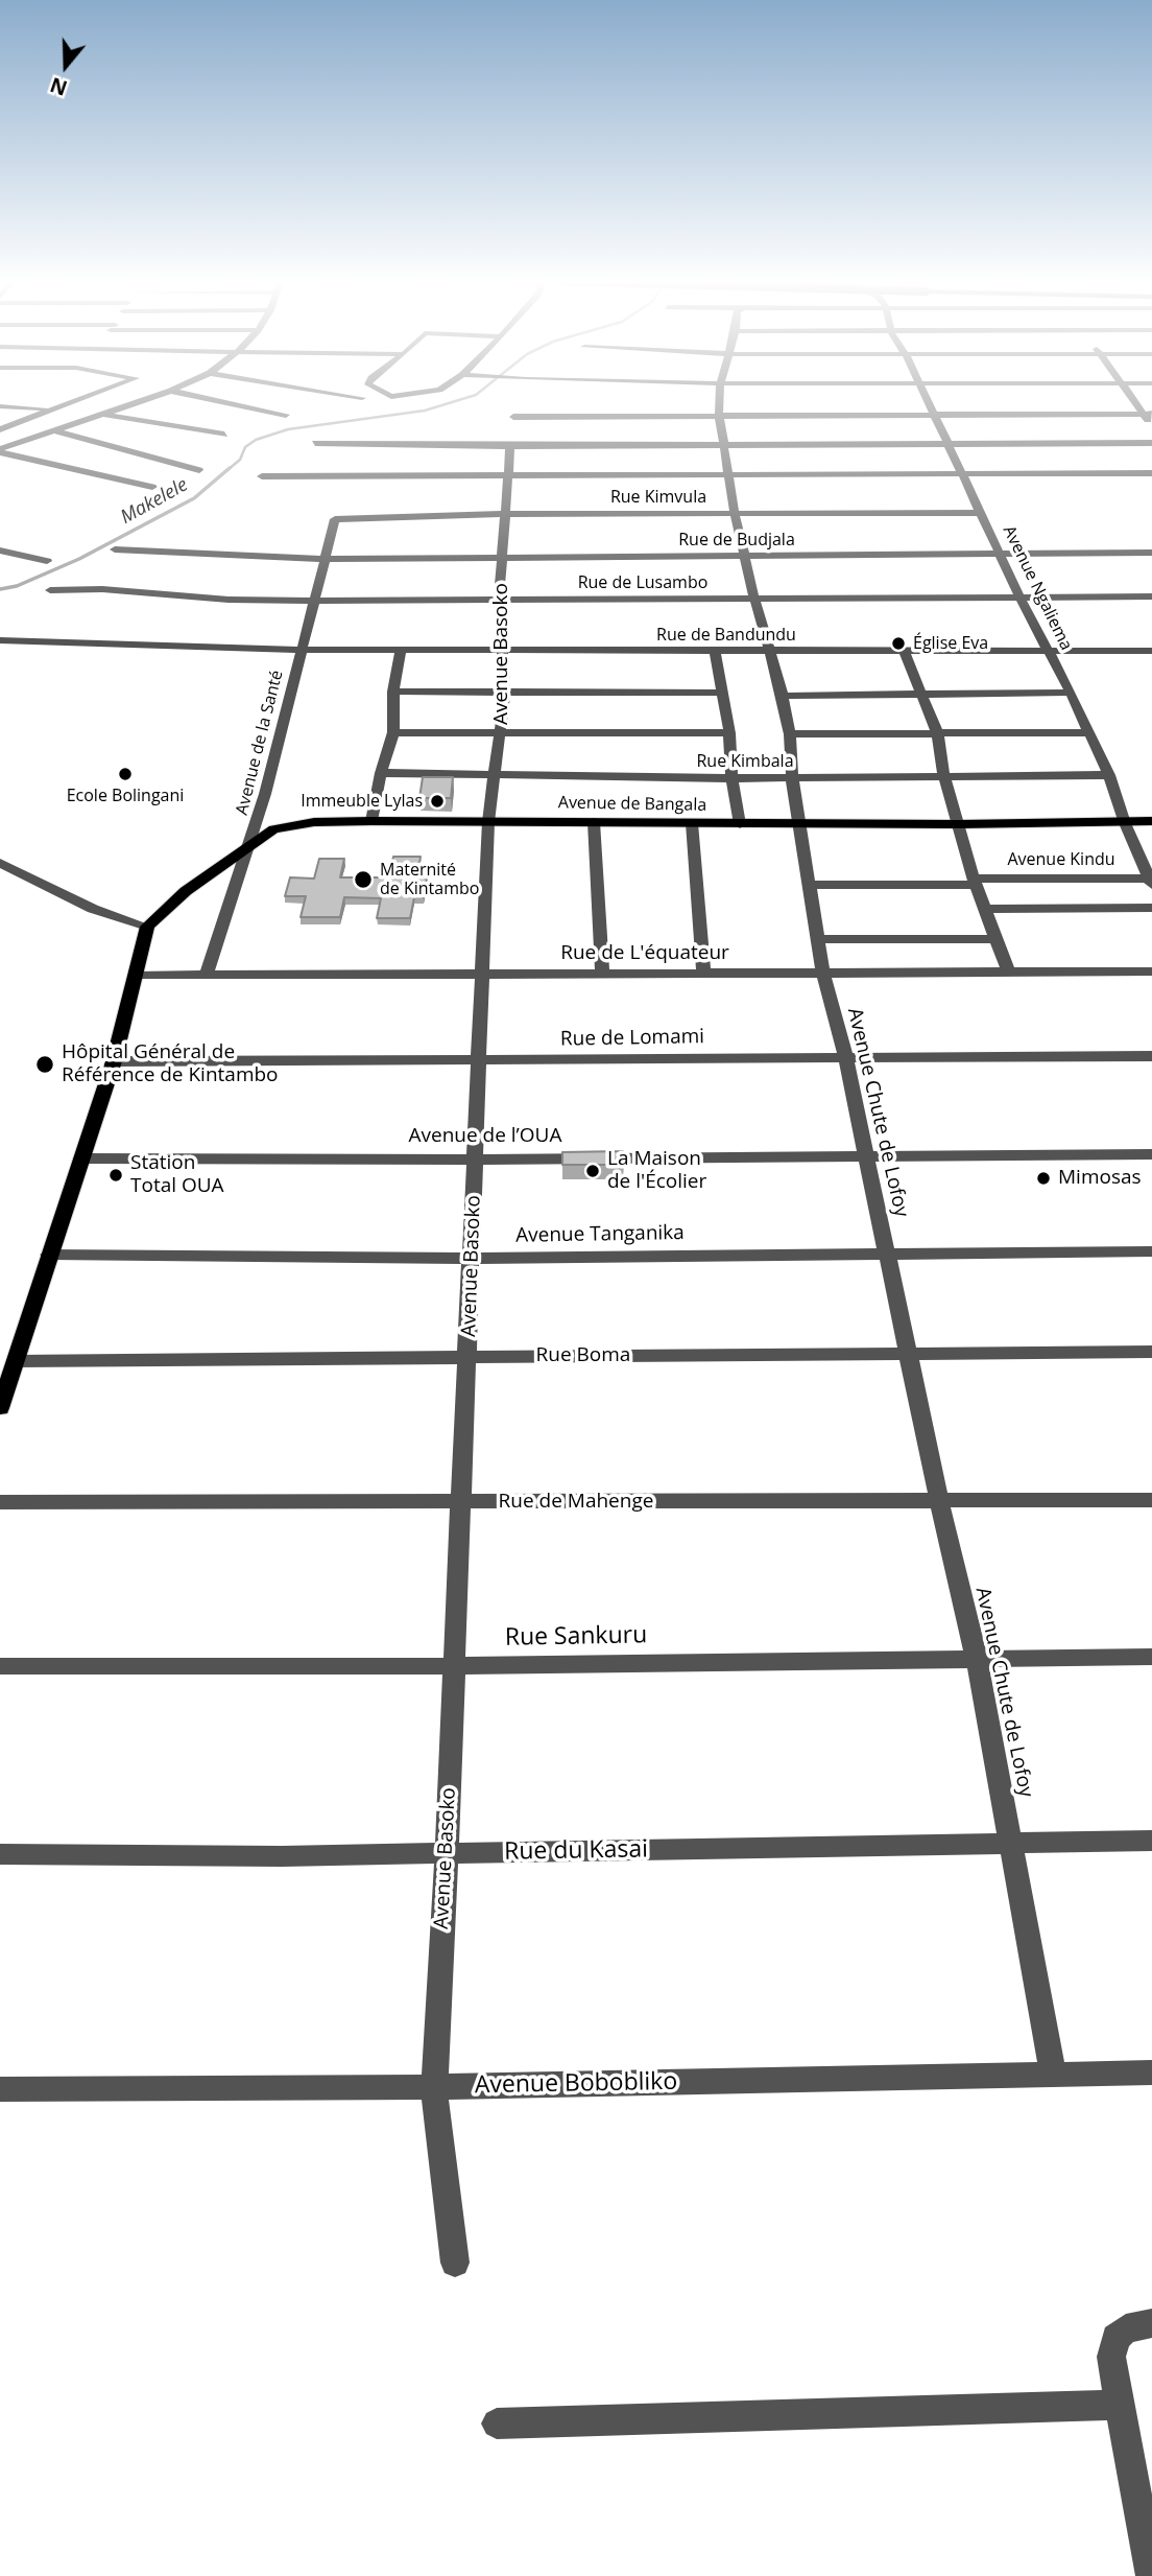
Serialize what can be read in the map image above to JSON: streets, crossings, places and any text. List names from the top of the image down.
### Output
{
  "streets": {
    "main road": ["Avenue de Bangala"],
    "street": [
      "Rue Kimvula",
      "Rue de Budjala",
      "Rue de Lusambo",
      "Avenue Ngaliema",
      "Rue de Bandundu",
      "Avenue Basoko",
      "Avenue de la Santé",
      "Rue Kimbala",
      "Avenue Kindu",
      "Rue de L'équateur",
      "Rue de Lomami",
      "Avenue Chute de Lofoy",
      "Avenue de l’OUA",
      "Avenue Tanganika",
      "Rue Boma",
      "Rue de Mahenge",
      "Rue Sankuru",
      "Rue du Kasai",
      "Avenue Bobobliko"
    ]
  },
  "crossings": [
    ["Rue Kimvula", "Avenue Ngaliema"],
    ["Rue Kimvula", "Avenue Basoko"],
    ["Rue Kimvula", "Avenue de la Santé"],
    ["Rue Kimvula", "Avenue Chute de Lofoy"],
    ["Rue de Budjala", "Avenue Ngaliema"],
    ["Rue de Budjala", "Avenue Basoko"],
    ["Rue de Budjala", "Avenue de la Santé"],
    ["Rue de Budjala", "Avenue Chute de Lofoy"],
    ["Rue de Lusambo", "Avenue Ngaliema"],
    ["Rue de Lusambo", "Avenue Basoko"],
    ["Rue de Lusambo", "Avenue de la Santé"],
    ["Rue de Lusambo", "Avenue Chute de Lofoy"],
    ["Avenue Ngaliema", "Rue de Bandundu"],
    ["Avenue Ngaliema", "Rue Kimbala"],
    ["Avenue Ngaliema", "Avenue de Bangala"],
    ["Avenue Ngaliema", "Avenue Kindu"],
    ["Rue de Bandundu", "Avenue Basoko"],
    ["Rue de Bandundu", "Avenue de la Santé"],
    ["Rue de Bandundu", "Avenue Chute de Lofoy"],
    ["Avenue Basoko", "Rue Kimbala"],
    ["Avenue Basoko", "Avenue de Bangala"],
    ["Avenue Basoko", "Rue de L'équateur"],
    ["Avenue Basoko", "Rue de Lomami"],
    ["Avenue Basoko", "Avenue de l’OUA"],
    ["Avenue Basoko", "Avenue Tanganika"],
    ["Avenue Basoko", "Rue Boma"],
    ["Avenue Basoko", "Rue de Mahenge"],
    ["Avenue Basoko", "Rue Sankuru"],
    ["Avenue Basoko", "Rue du Kasai"],
    ["Avenue Basoko", "Avenue Bobobliko"],
    ["Avenue de la Santé", "Avenue de Bangala"],
    ["Avenue de la Santé", "Rue de L'équateur"],
    ["Rue Kimbala", "Avenue Chute de Lofoy"],
    ["Avenue de Bangala", "Avenue Chute de Lofoy"],
    ["Avenue Kindu", "Avenue Chute de Lofoy"],
    ["Rue de L'équateur", "Avenue Chute de Lofoy"],
    ["Rue de Lomami", "Avenue Chute de Lofoy"],
    ["Avenue Chute de Lofoy", "Avenue de l’OUA"],
    ["Avenue Chute de Lofoy", "Avenue Tanganika"],
    ["Avenue Chute de Lofoy", "Rue Boma"],
    ["Avenue Chute de Lofoy", "Rue de Mahenge"],
    ["Avenue Chute de Lofoy", "Rue Sankuru"],
    ["Avenue Chute de Lofoy", "Rue du Kasai"],
    ["Avenue Chute de Lofoy", "Avenue Bobobliko"]
  ],
  "water": ["Makelele"],
  "places": [
    "Église Eva",
    "Ecole Bolingani",
    "Immeuble Lylas",
    "Maternité de Kintambo",
    "Hôpital Général de Référence de Kintambo",
    "La Maison de l'Écolier",
    "Station Total OUA",
    "Mimosas"
  ],
  "north": "bottom"
}
